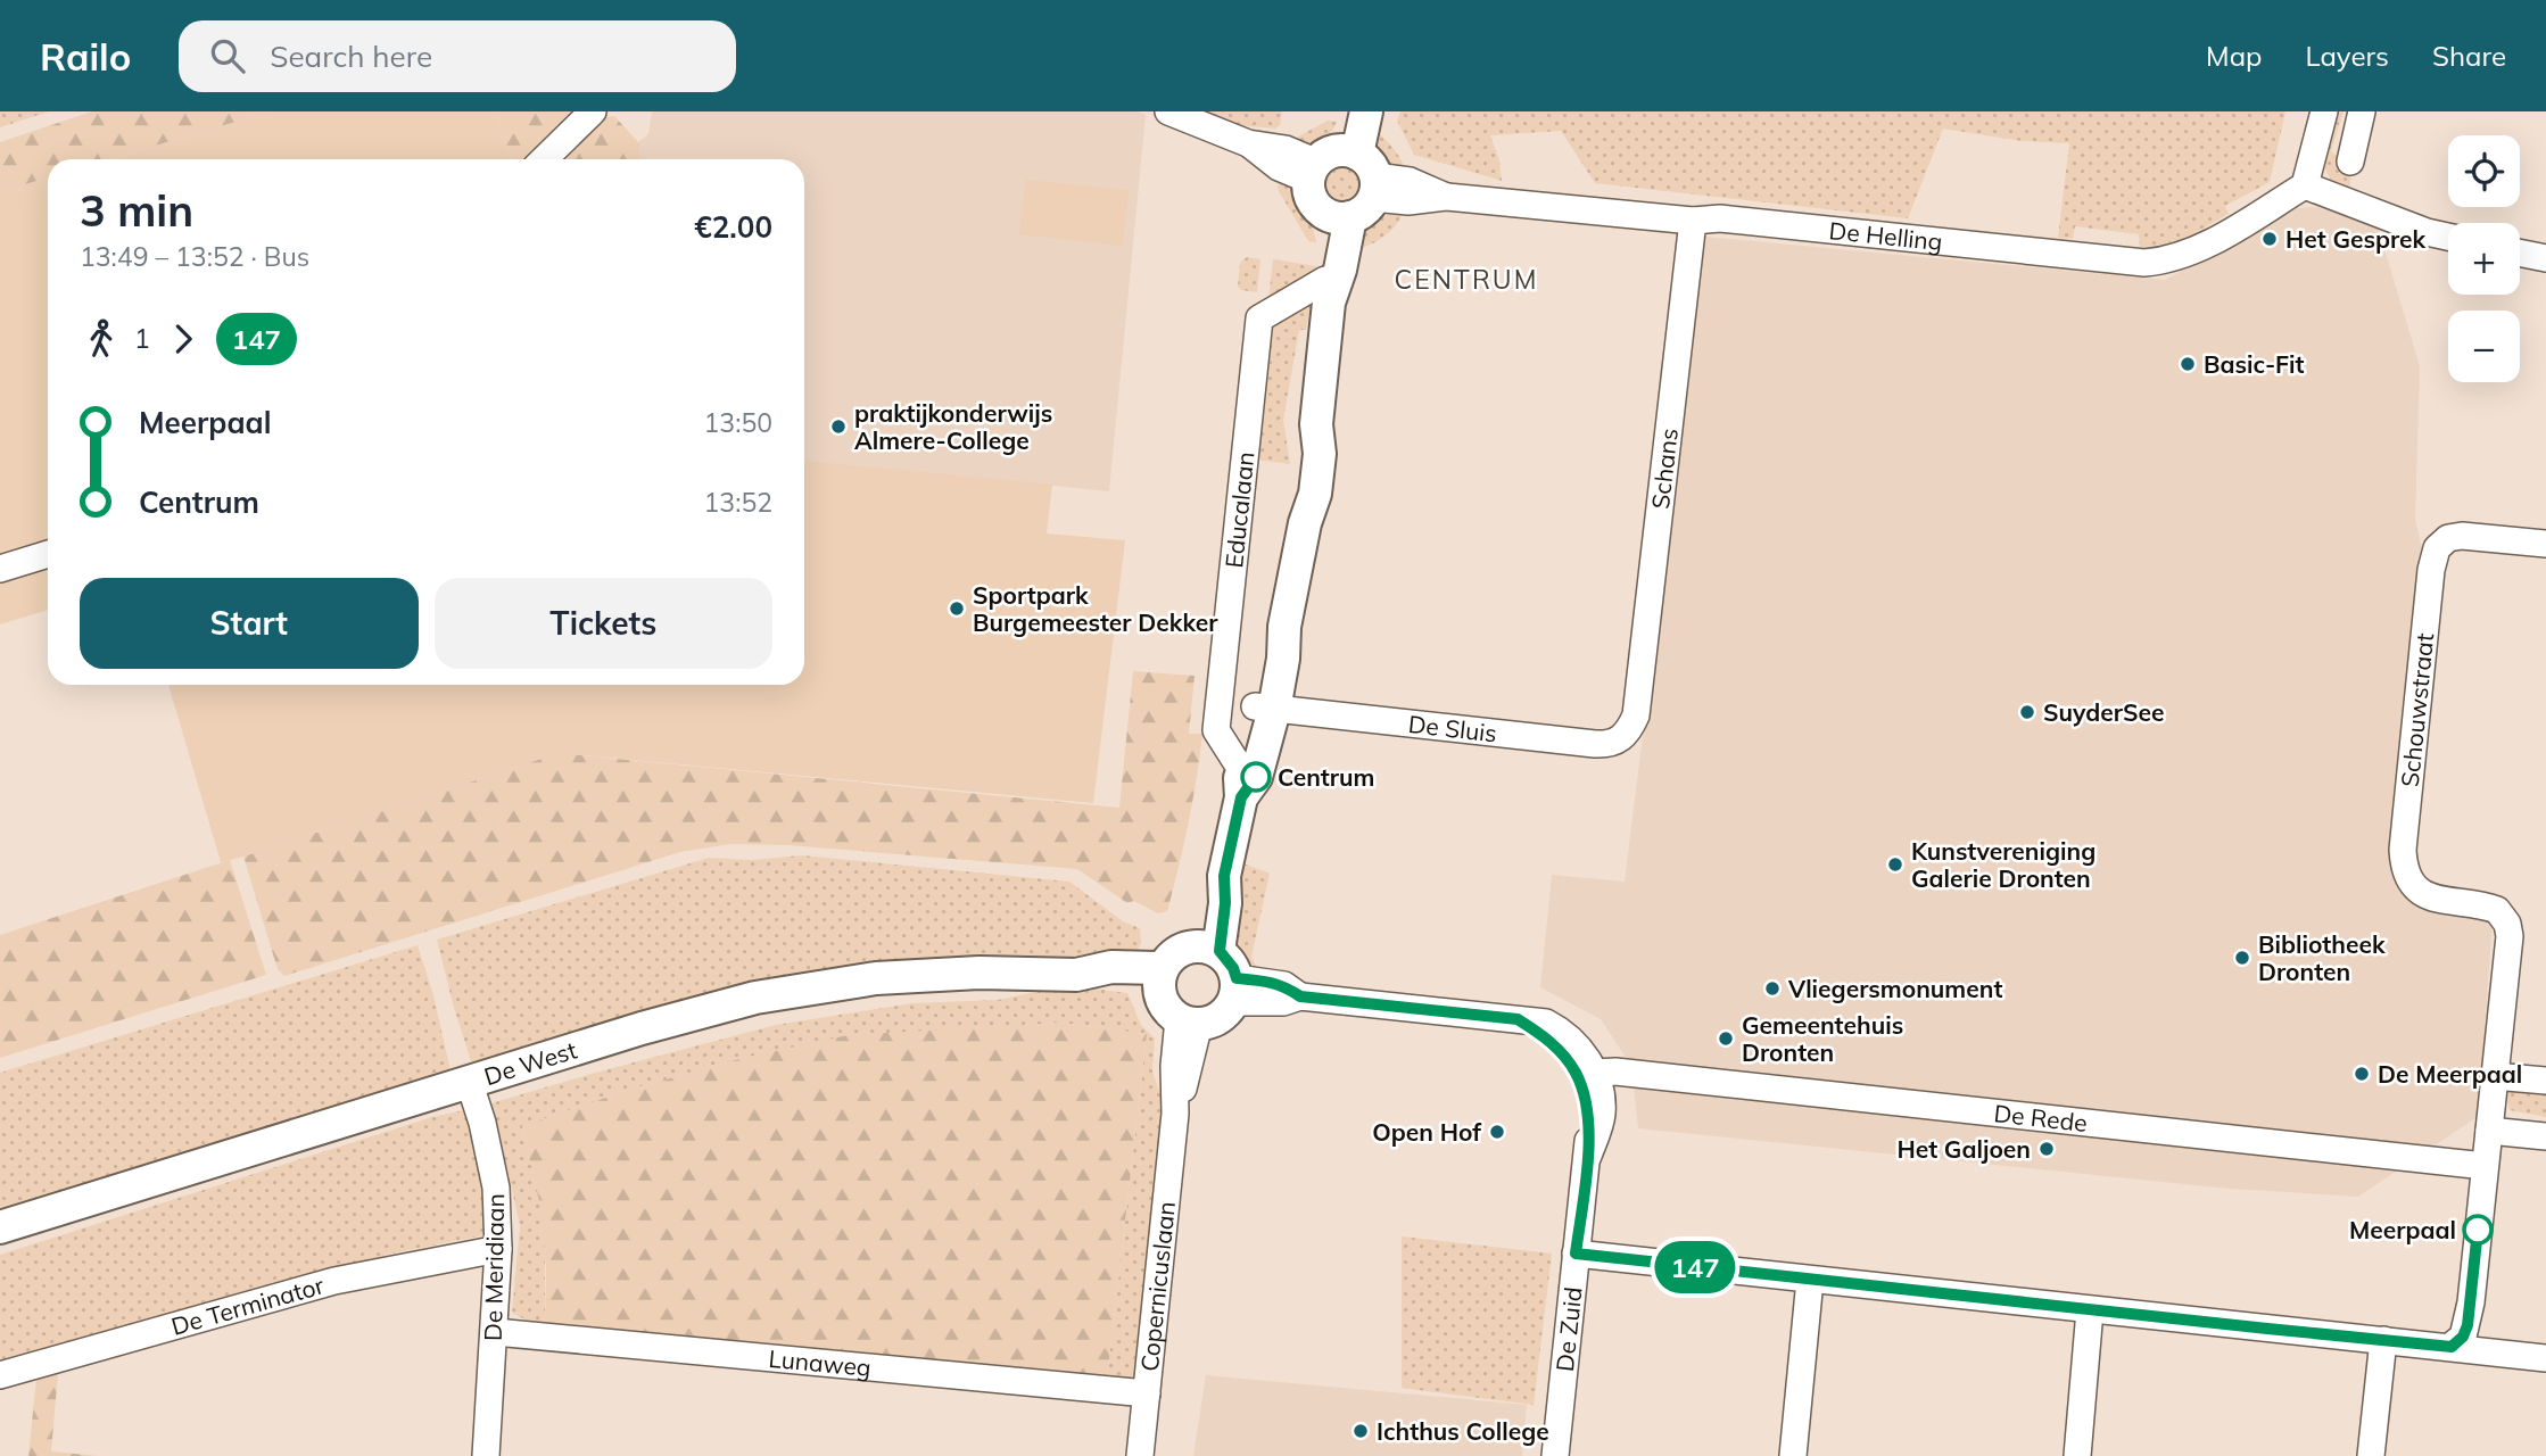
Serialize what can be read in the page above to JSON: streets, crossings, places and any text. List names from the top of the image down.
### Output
{
  "streets": {
    "main road": ["De West"],
    "street": [
      "De Helling",
      "Schans",
      "Educalaan",
      "Schouwstraat",
      "De Sluis",
      "De Rede",
      "De Meridiaan",
      "Copernicuslaan",
      "De Terminator",
      "De Zuid",
      "Lunaweg"
    ]
  },
  "crossings": [
    ["De Helling", "Schans"],
    ["Schans", "De Sluis"],
    ["De West", "De Meridiaan"],
    ["De West", "Copernicuslaan"],
    ["De West", "De Zuid"],
    ["De Rede", "De Zuid"],
    ["De Meridiaan", "De Terminator"],
    ["De Meridiaan", "Lunaweg"],
    ["Copernicuslaan", "De Zuid"],
    ["Copernicuslaan", "Lunaweg"]
  ],
  "districts": ["CENTRUM"],
  "places": [
    "Het Gesprek",
    "Basic-Fit",
    "praktijkonderwijs Almere-College",
    "Sportpark Burgemeester Dekker",
    "SuyderSee",
    "Centrum",
    "Kunstvereniging Galerie Dronten",
    "Bibliotheek Dronten",
    "Vliegersmonument",
    "Gemeentehuis Dronten",
    "De Meerpaal",
    "Open Hof",
    "Het Galjoen",
    "Meerpaal",
    "Ichthus College"
  ],
  "lines": ["bus line 147"],
  "page": {
    "header": "Railo",
    "search": "Search here",
    "nav": ["Map", "Layers", "Share"],
    "on_map": "147",
    "map_buttons": ["+", "−"],
    "heading": ["3 min", "13:49 – 13:52 · Bus", "€2.00"],
    "legs": ["1", "147"],
    "list": [
      {
        "name": "Meerpaal",
        "value": "13:50"
      },
      {
        "name": "Centrum",
        "value": "13:52"
      }
    ],
    "buttons": ["Start", "Tickets"]
  }
}
